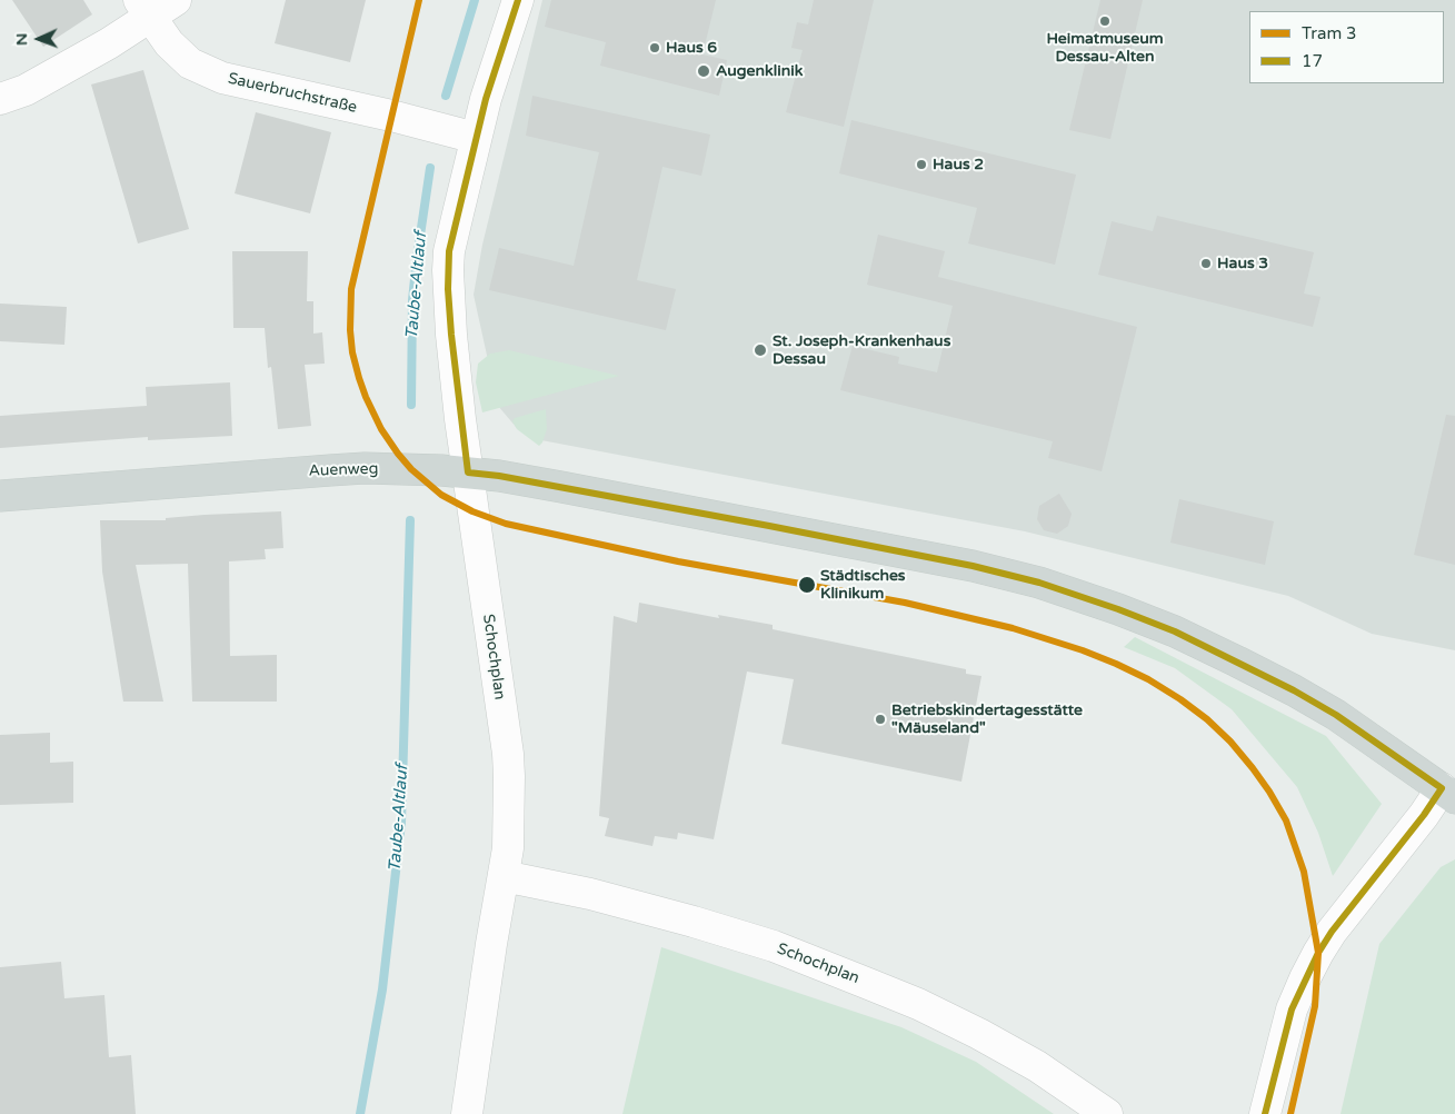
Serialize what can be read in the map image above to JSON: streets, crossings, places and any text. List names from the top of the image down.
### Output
{
  "streets": {
    "main road": ["Auenweg"],
    "street": ["Sauerbruchstraße", "Schochplan"]
  },
  "crossings": [
    ["Sauerbruchstraße", "Schochplan"],
    ["Auenweg", "Schochplan"]
  ],
  "water": ["Taube-Altlauf"],
  "places": [
    "Heimatmuseum Dessau-Alten",
    "Haus 6",
    "Augenklinik",
    "Haus 2",
    "Haus 3",
    "St. Joseph-Krankenhaus Dessau",
    "Städtisches Klinikum",
    "Betriebskindertagesstätte \"Mäuseland\""
  ],
  "lines": ["tram line 3", "transit line 17"],
  "legend": ["Tram 3", "17"],
  "north": "left"
}
